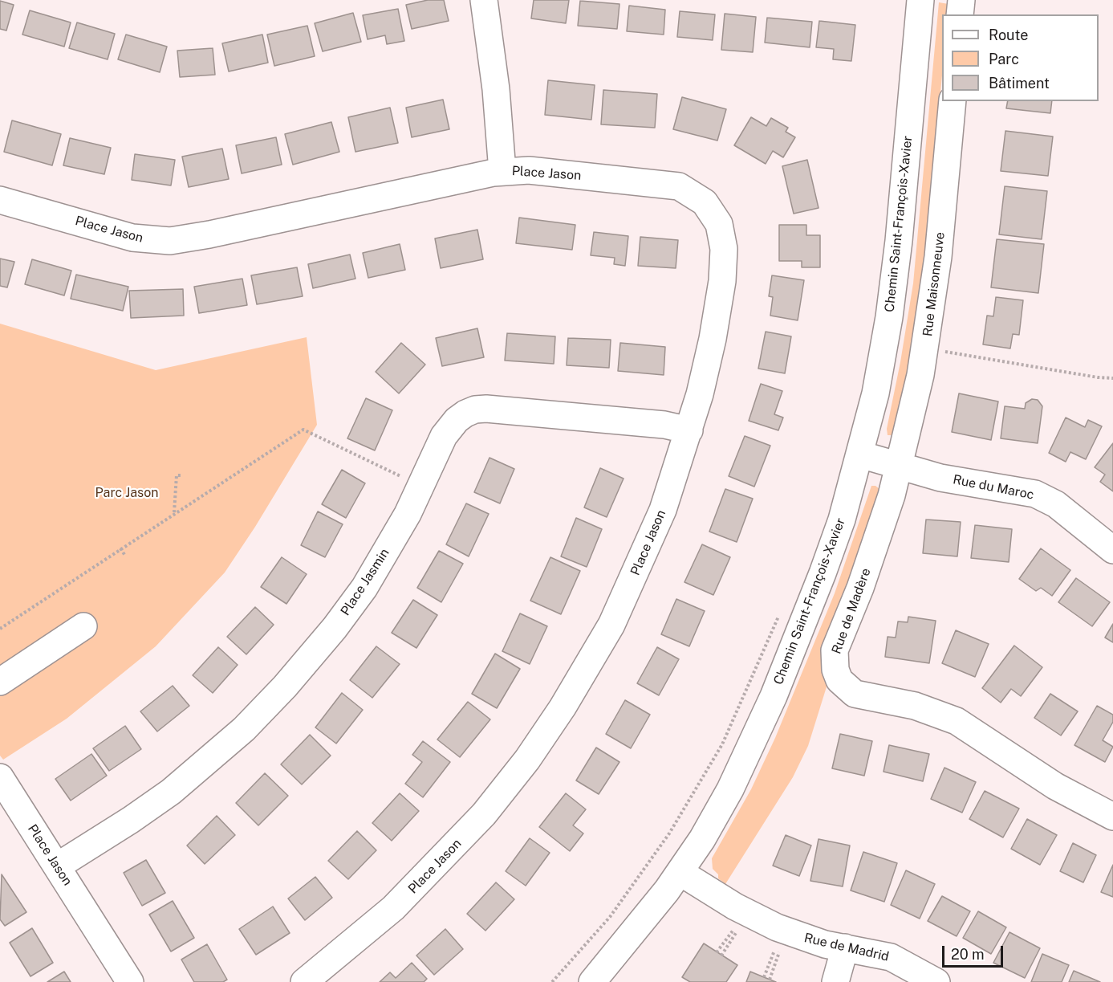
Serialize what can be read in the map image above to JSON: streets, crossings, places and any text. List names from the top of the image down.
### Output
{
  "streets": {
    "street": [
      "Place Jason",
      "Chemin Saint-François-Xavier",
      "Rue Maisonneuve",
      "Rue du Maroc",
      "Place Jasmin",
      "Rue de Madère",
      "Rue de Madrid"
    ]
  },
  "crossings": [
    ["Place Jason", "Place Jasmin"],
    ["Chemin Saint-François-Xavier", "Rue du Maroc"],
    ["Chemin Saint-François-Xavier", "Rue de Madrid"],
    ["Rue Maisonneuve", "Rue du Maroc"],
    ["Rue Maisonneuve", "Rue de Madère"],
    ["Rue du Maroc", "Rue de Madère"]
  ],
  "parks": ["Parc Jason"],
  "legend": ["Route", "Parc", "Bâtiment"],
  "scale_bar": "20 m"
}
